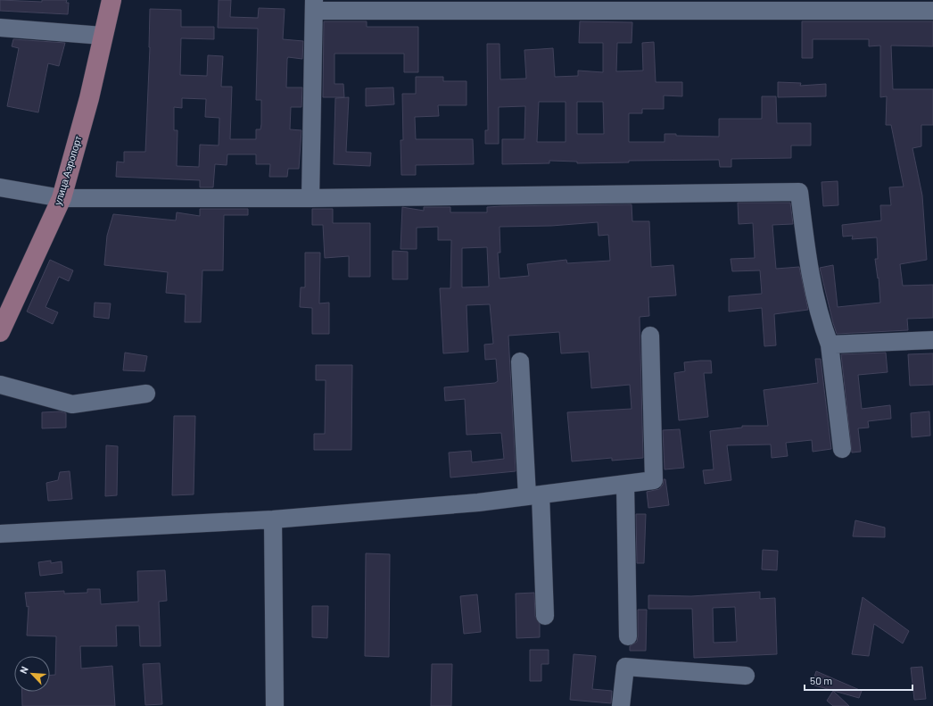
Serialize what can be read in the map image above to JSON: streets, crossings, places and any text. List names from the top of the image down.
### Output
{
  "streets": {
    "main road": ["улица Аэропорт"]
  },
  "scale_bar": "50 m",
  "north": "top left"
}
